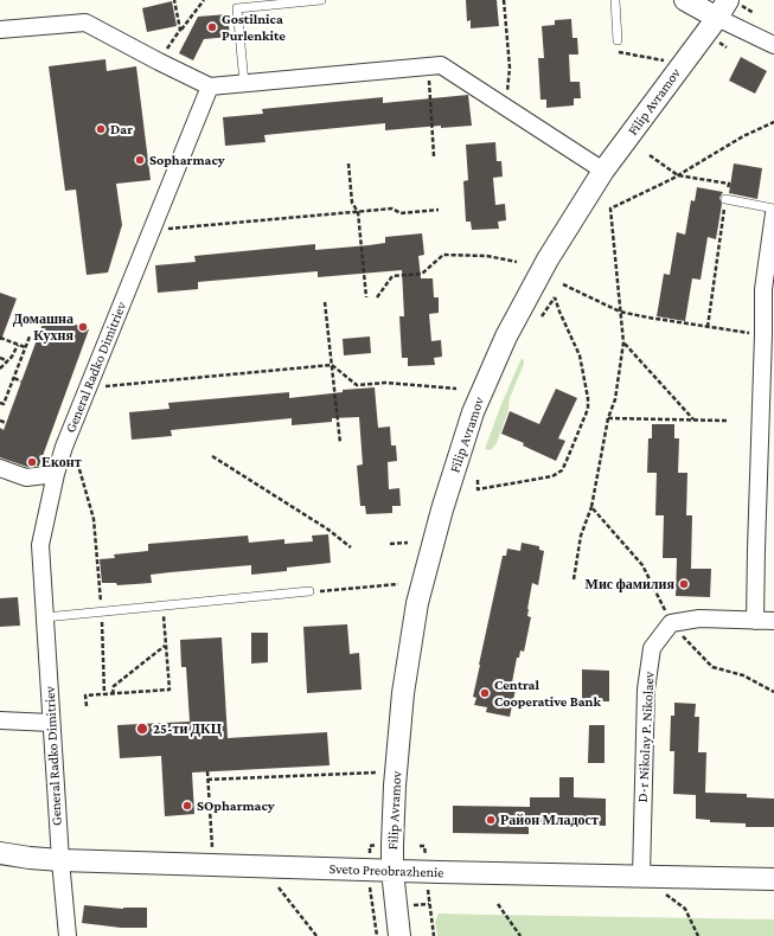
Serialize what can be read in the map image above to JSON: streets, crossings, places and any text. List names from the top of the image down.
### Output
{
  "streets": {
    "street": [
      "Filip Avramov",
      "General Radko Dimitriev",
      "D-r Nikolay P. Nikolaev",
      "Sveto Preobrazhenie"
    ]
  },
  "crossings": [
    ["Filip Avramov", "Sveto Preobrazhenie"],
    ["General Radko Dimitriev", "Sveto Preobrazhenie"],
    ["D-r Nikolay P. Nikolaev", "Sveto Preobrazhenie"]
  ],
  "places": [
    "Gostilnica Purlenkite",
    "Dar",
    "Sopharmacy",
    "Домашна Кухня",
    "Еконт",
    "Мис фамилия",
    "Central Cooperative Bank",
    "25-ти ДКЦ",
    "SOpharmacy",
    "Район Младост"
  ]
}
